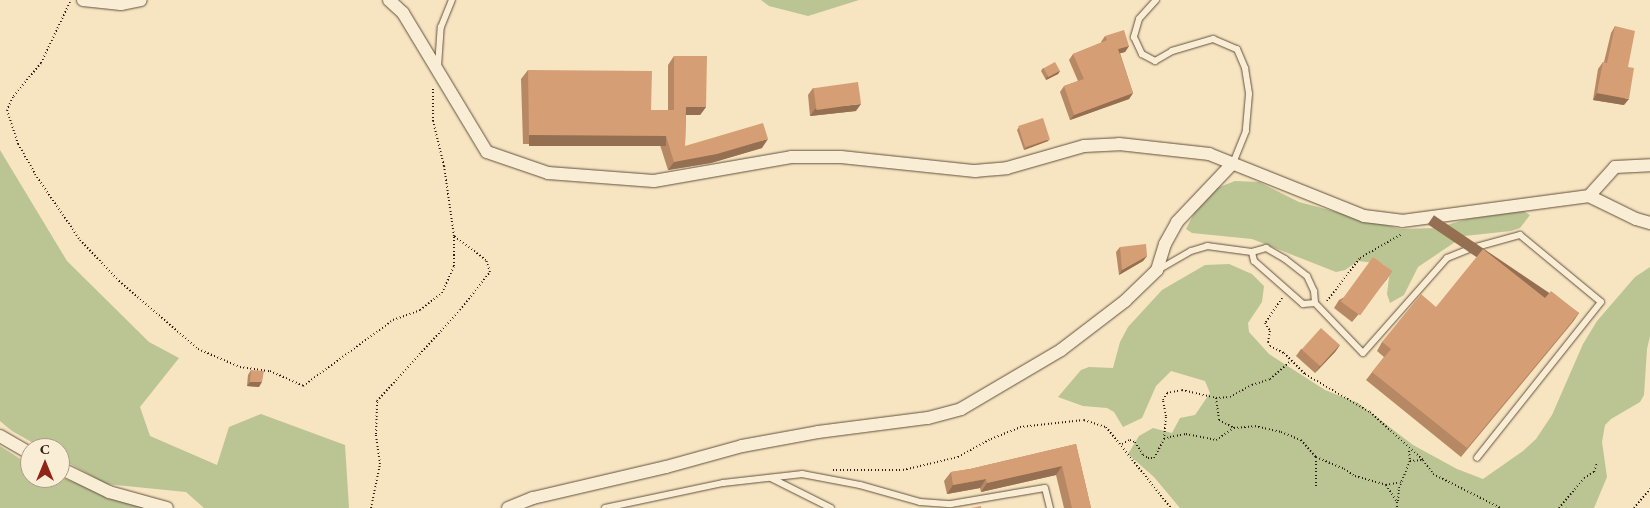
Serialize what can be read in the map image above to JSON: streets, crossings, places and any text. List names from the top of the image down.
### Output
{
  "north": "top"
}
